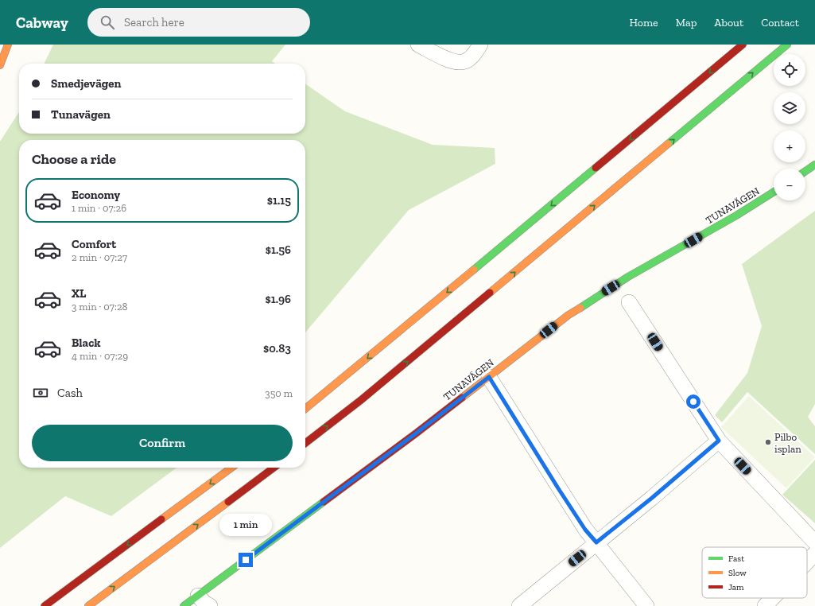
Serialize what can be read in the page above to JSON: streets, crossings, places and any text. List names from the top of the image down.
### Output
{
  "streets": {
    "main road": ["TUNAVÄGEN"]
  },
  "places": ["Pilbo isplan"],
  "legend": ["Fast", "Slow", "Jam"],
  "page": {
    "header": "Cabway",
    "search": "Search here",
    "nav": [
      "Home",
      "Map",
      "About",
      "Contact"
    ],
    "map_buttons": ["+", "−"],
    "banner": ["Smedjevägen", "Tunavägen"],
    "heading": "Choose a ride",
    "list": [
      {
        "name": "Economy",
        "note": "1 min · 07:26",
        "value": "$1.15"
      },
      {
        "name": "Comfort",
        "note": "2 min · 07:27",
        "value": "$1.56"
      },
      {
        "name": "XL",
        "note": "3 min · 07:28",
        "value": "$1.96"
      },
      {
        "name": "Black",
        "note": "4 min · 07:29",
        "value": "$0.83"
      }
    ],
    "pay": ["Cash", "350 m"],
    "buttons": "Confirm",
    "bubble": "1 min"
  }
}
